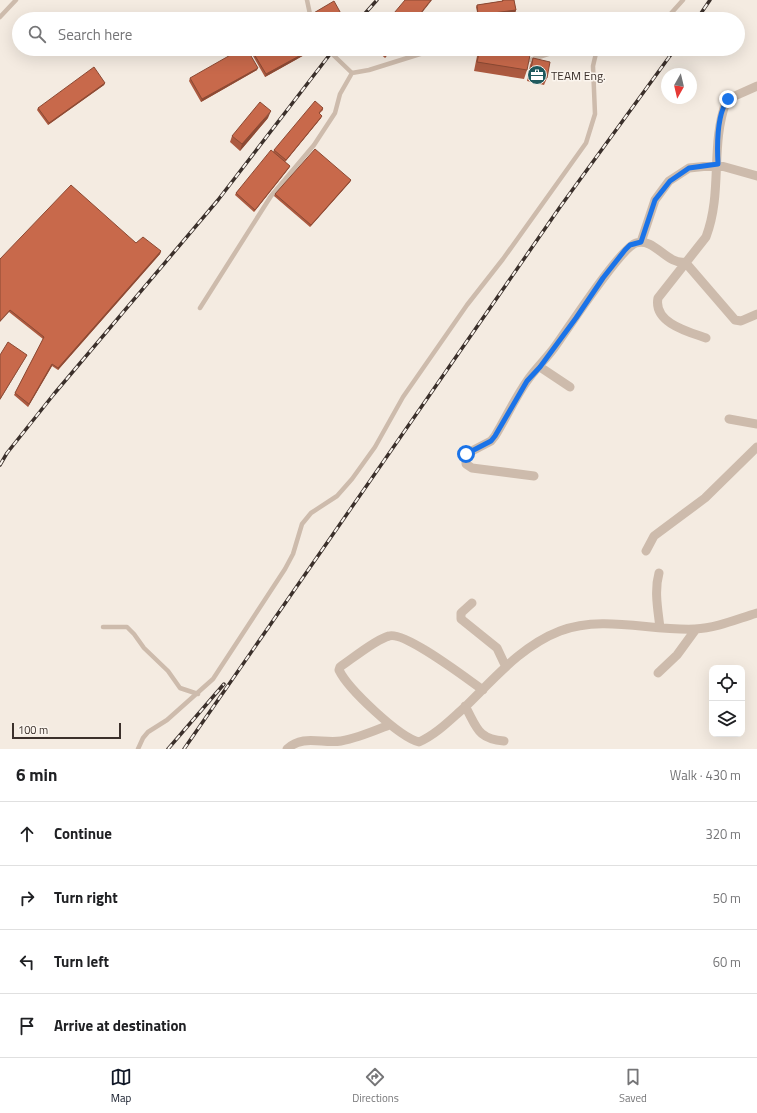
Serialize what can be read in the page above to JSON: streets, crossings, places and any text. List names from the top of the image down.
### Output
{
  "places": {
    "office": ["TEAM Eng."]
  },
  "scale_bar": "100 m",
  "north": "bottom",
  "page": {
    "search": "Search here",
    "scale": "100 m",
    "heading": ["6 min", "Walk · 430 m"],
    "list": [
      ["Continue", "320 m"],
      ["Turn right", "50 m"],
      ["Turn left", "60 m"],
      "Arrive at destination"
    ],
    "nav": ["Map", "Directions", "Saved"]
  }
}
